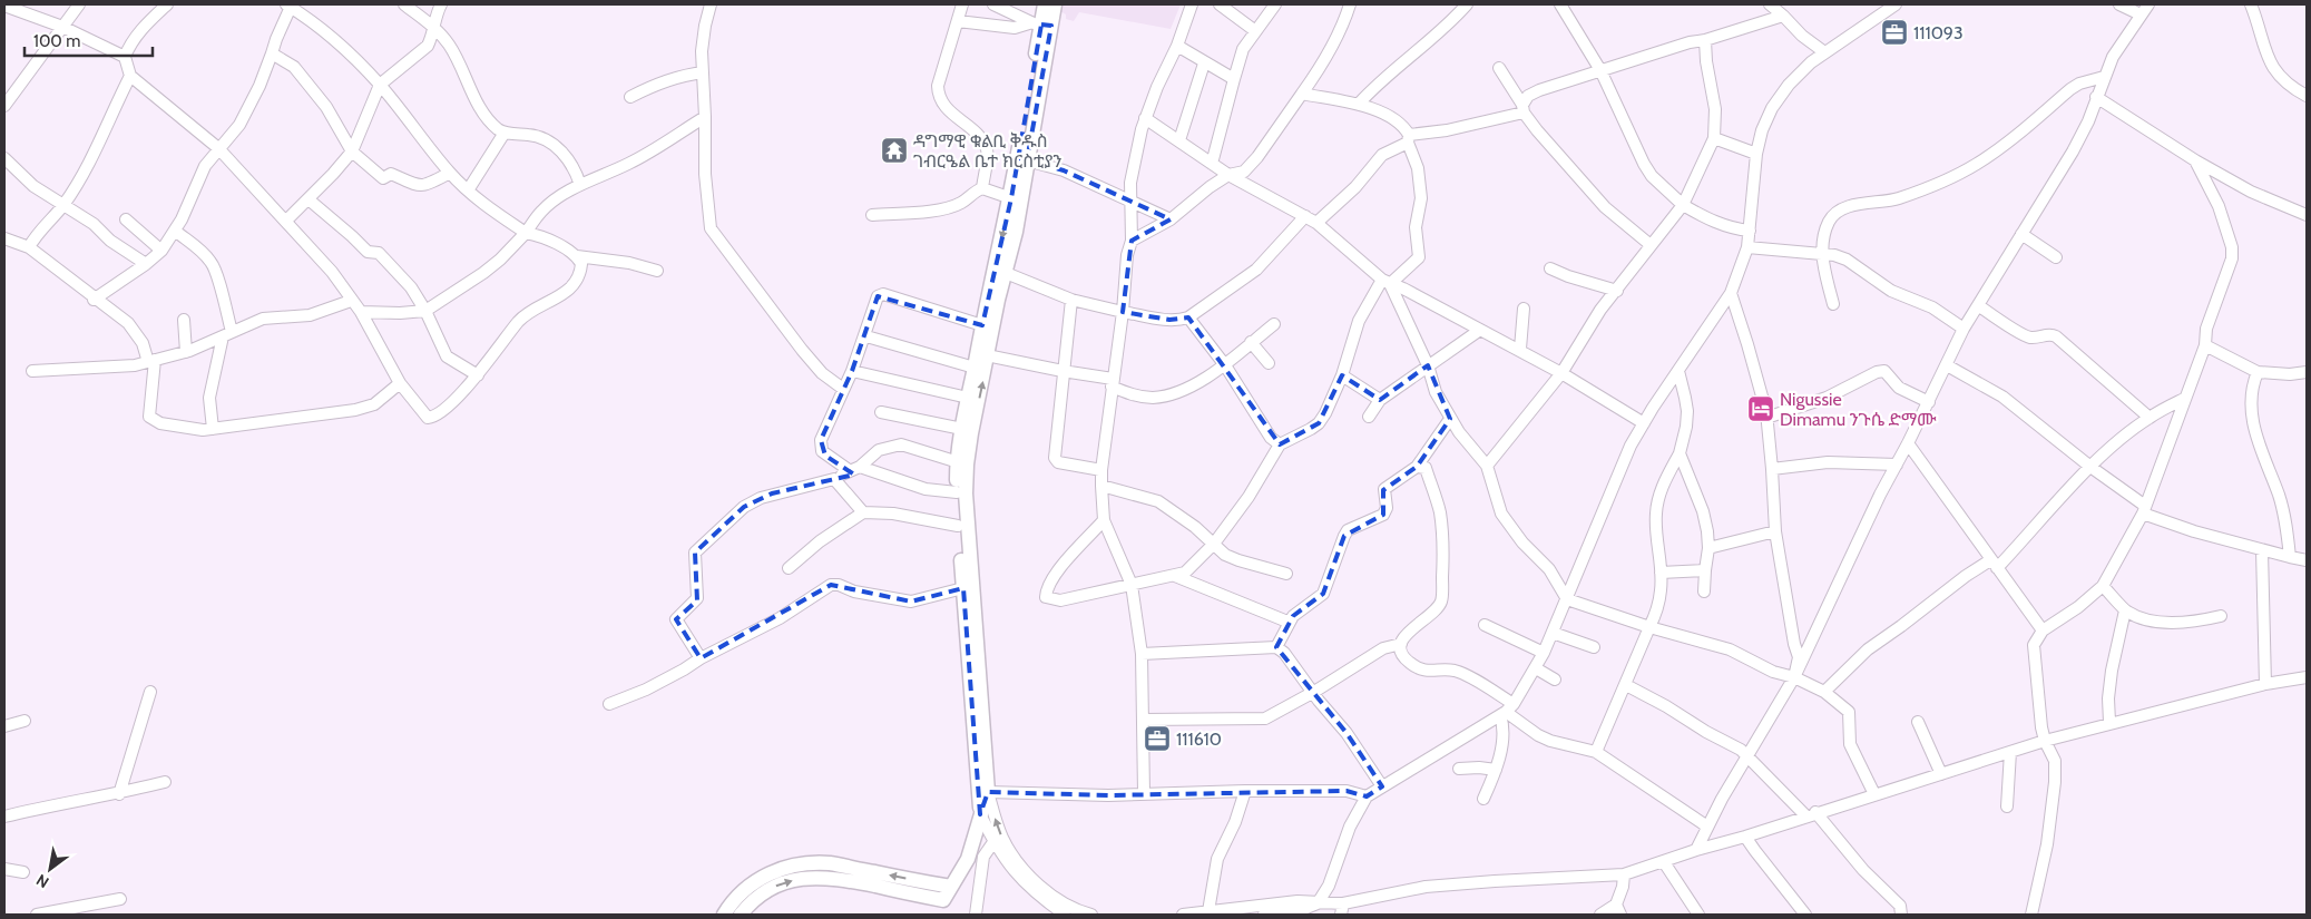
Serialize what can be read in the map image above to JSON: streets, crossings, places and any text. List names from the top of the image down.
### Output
{
  "places": {
    "office": ["111093", "111610"],
    "temple": ["ዳግማዊ ቁልቢ ቅዱስ ገብርዔል ቤተ ክርስቲያን"],
    "hotel": ["Nigussie Dimamu ንጉሴ ድማሙ"]
  },
  "scale_bar": "100 m",
  "north": "bottom left"
}
